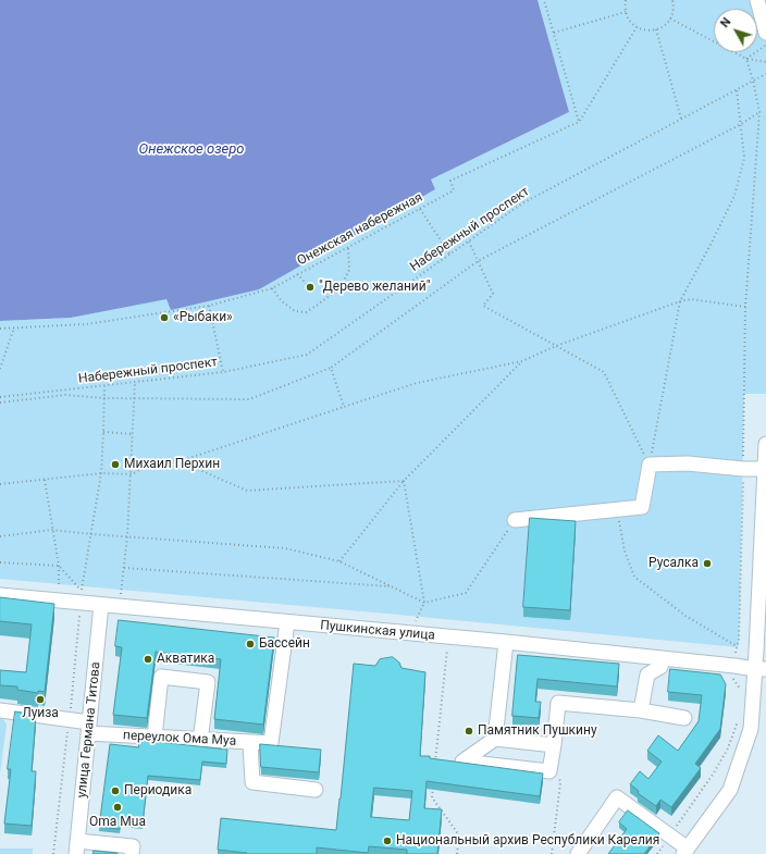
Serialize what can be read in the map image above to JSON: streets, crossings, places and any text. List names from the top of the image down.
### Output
{
  "streets": {
    "street": ["Пушкинская улица", "улица Германа Титова", "переулок Ома Муа"],
    "path": ["Онежская набережная", "Набережный проспект"]
  },
  "crossings": [
    ["Пушкинская улица", "улица Германа Титова"],
    ["Пушкинская улица", "переулок Ома Муа"],
    ["улица Германа Титова", "переулок Ома Муа"]
  ],
  "water": ["Онежское озеро"],
  "places": [
    "\"Дерево желаний\"",
    "«Рыбаки»",
    "Михаил Перхин",
    "Русалка",
    "Бассейн",
    "Акватика",
    "Луиза",
    "Памятник Пушкину",
    "Периодика",
    "Oma Mua",
    "Национальный архив Республики Карелия"
  ],
  "north": "top left"
}
